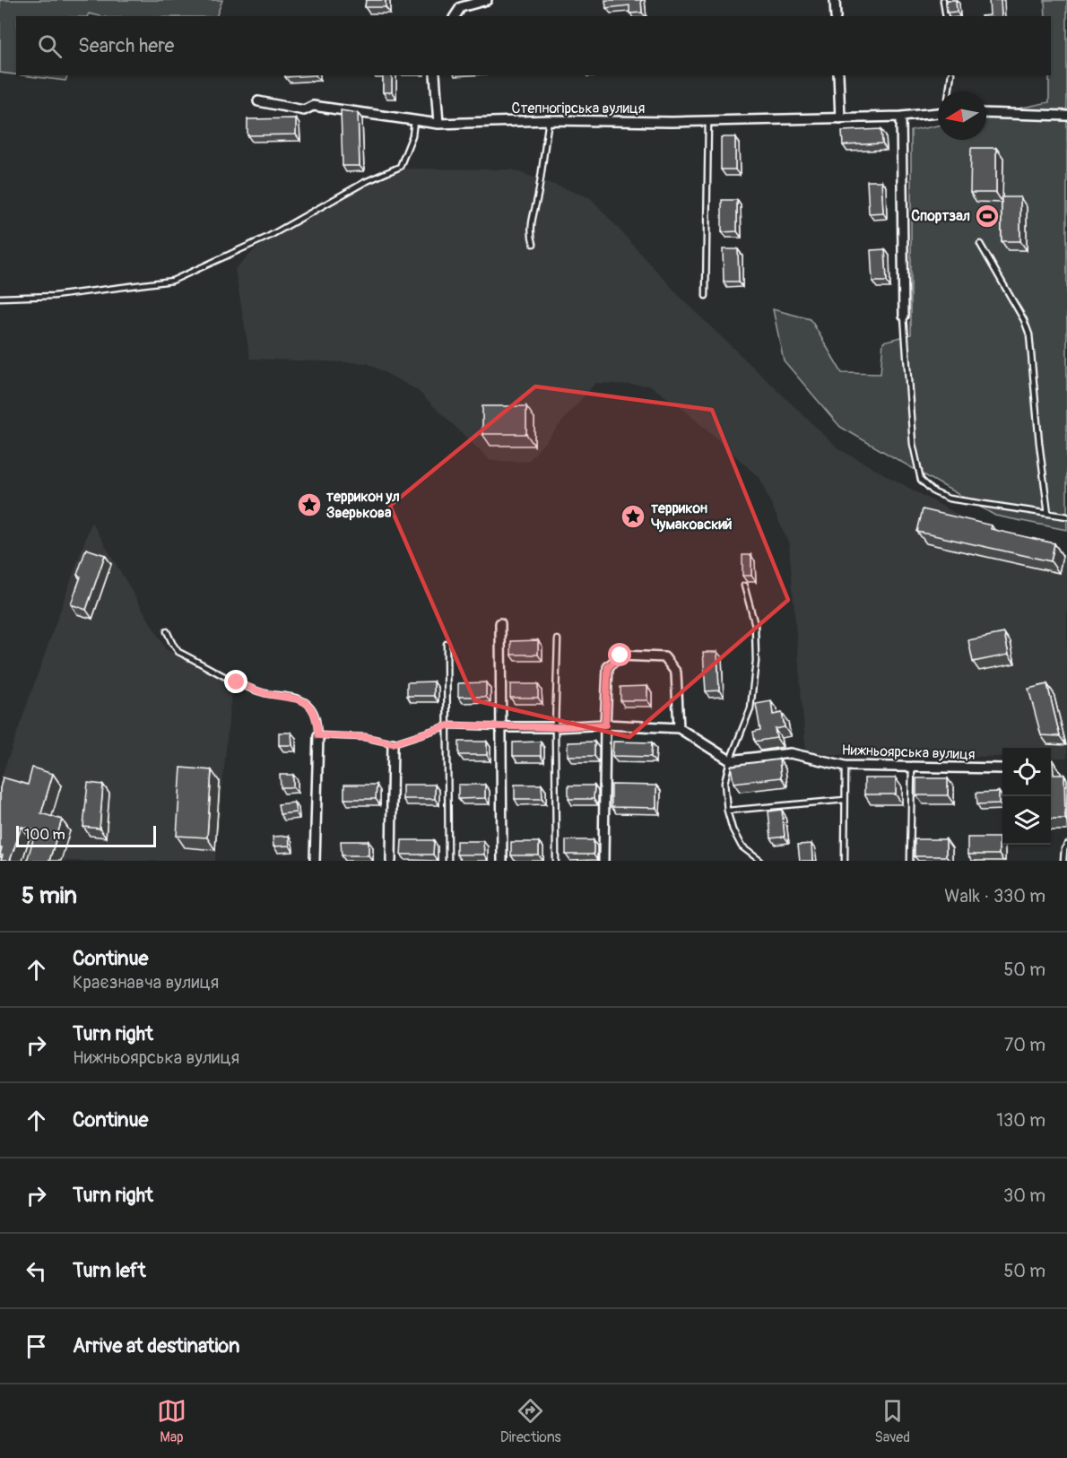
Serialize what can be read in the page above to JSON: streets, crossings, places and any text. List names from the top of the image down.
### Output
{
  "streets": {
    "street": ["Степногірська вулиця", "Нижньоярська вулиця"]
  },
  "places": {
    "sports": ["Спортзал"],
    "place": ["террикон ул Зверькова", "террикон Чумаковский"]
  },
  "scale_bar": "100 m",
  "north": "left",
  "page": {
    "search": "Search here",
    "scale": "100 m",
    "heading": ["5 min", "Walk · 330 m"],
    "list": [
      ["Continue", "Краєзнавча вулиця", "50 m"],
      ["Turn right", "Нижньоярська вулиця", "70 m"],
      ["Continue", "130 m"],
      ["Turn right", "30 m"],
      ["Turn left", "50 m"],
      "Arrive at destination"
    ],
    "nav": ["Map", "Directions", "Saved"]
  }
}
